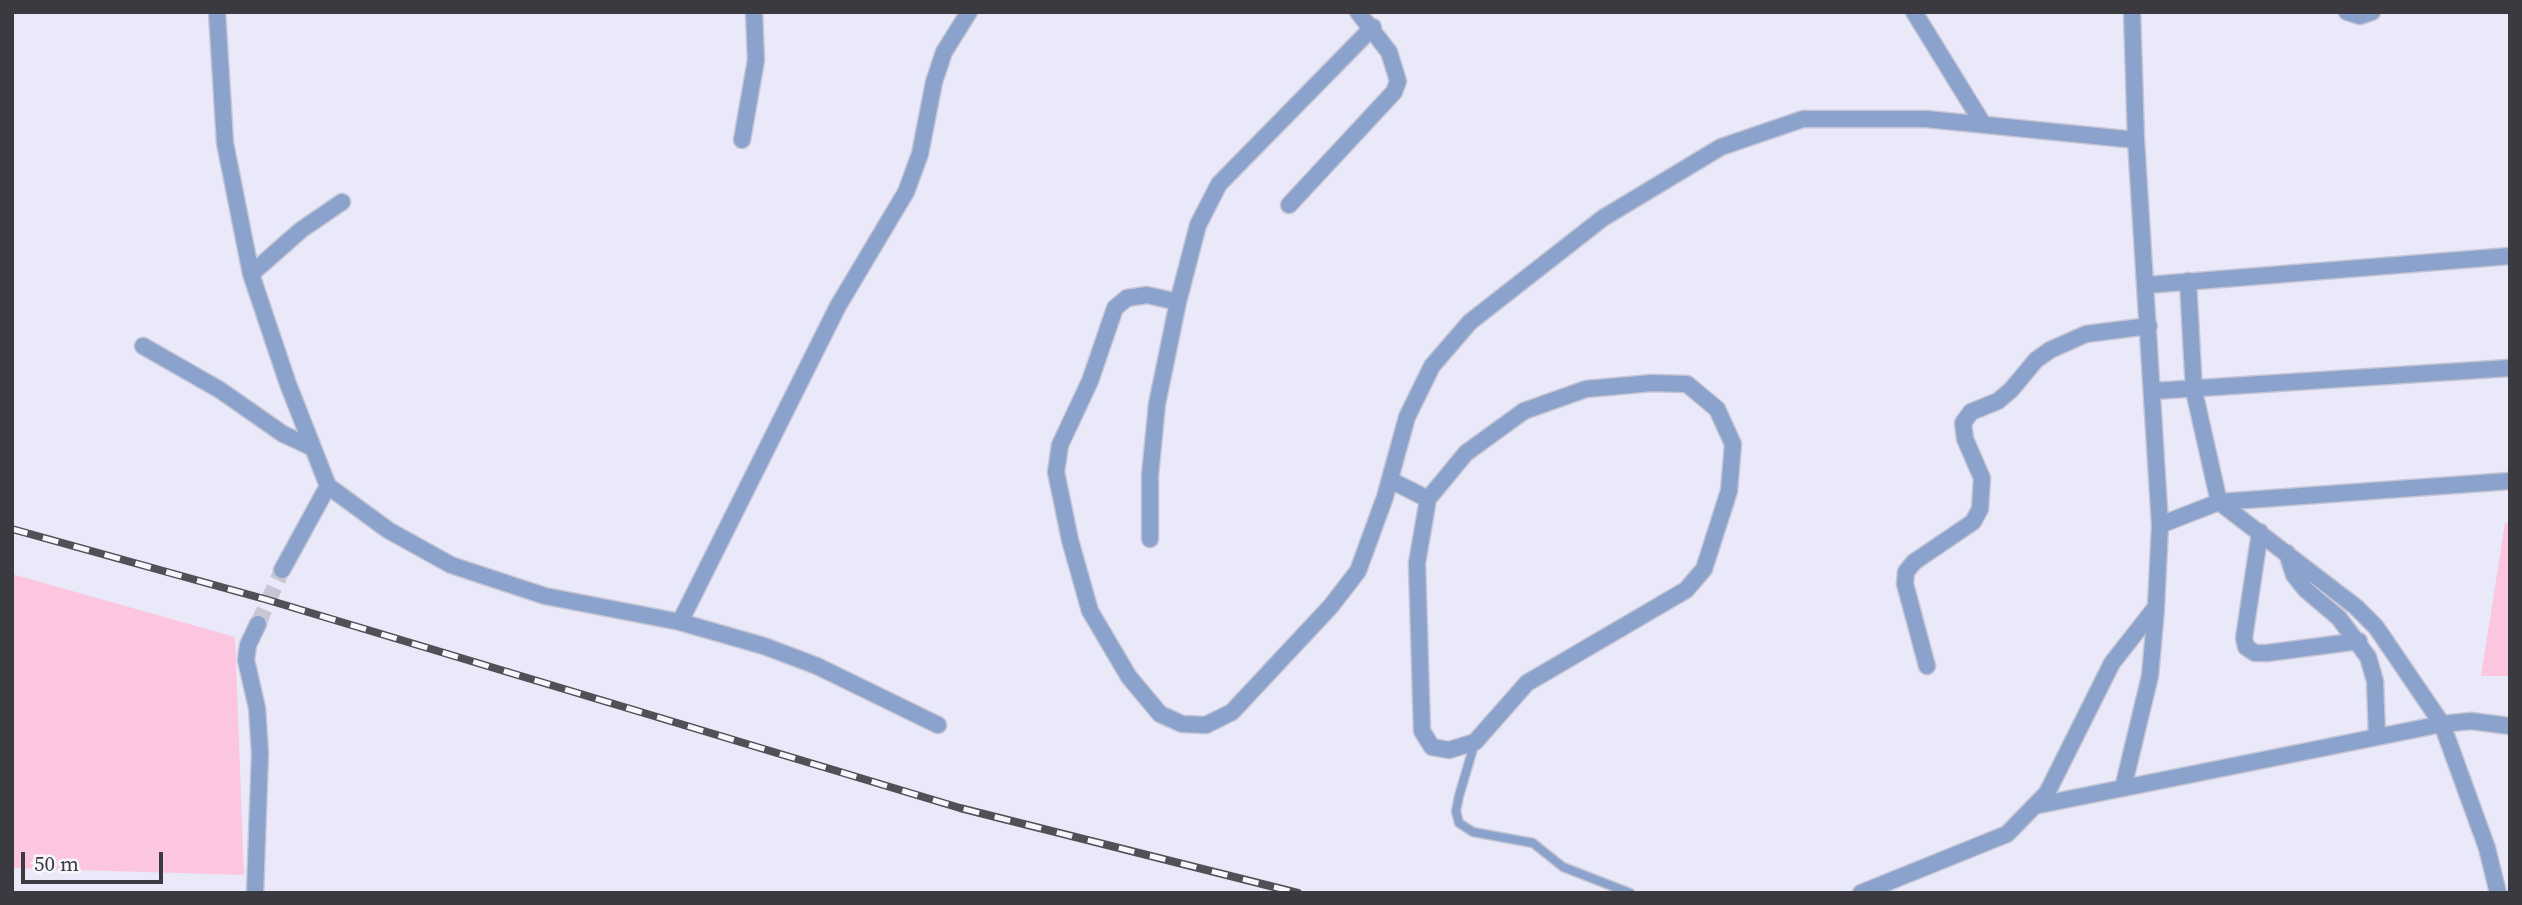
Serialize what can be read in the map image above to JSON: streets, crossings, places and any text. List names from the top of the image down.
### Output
{
  "scale_bar": "50 m"
}
